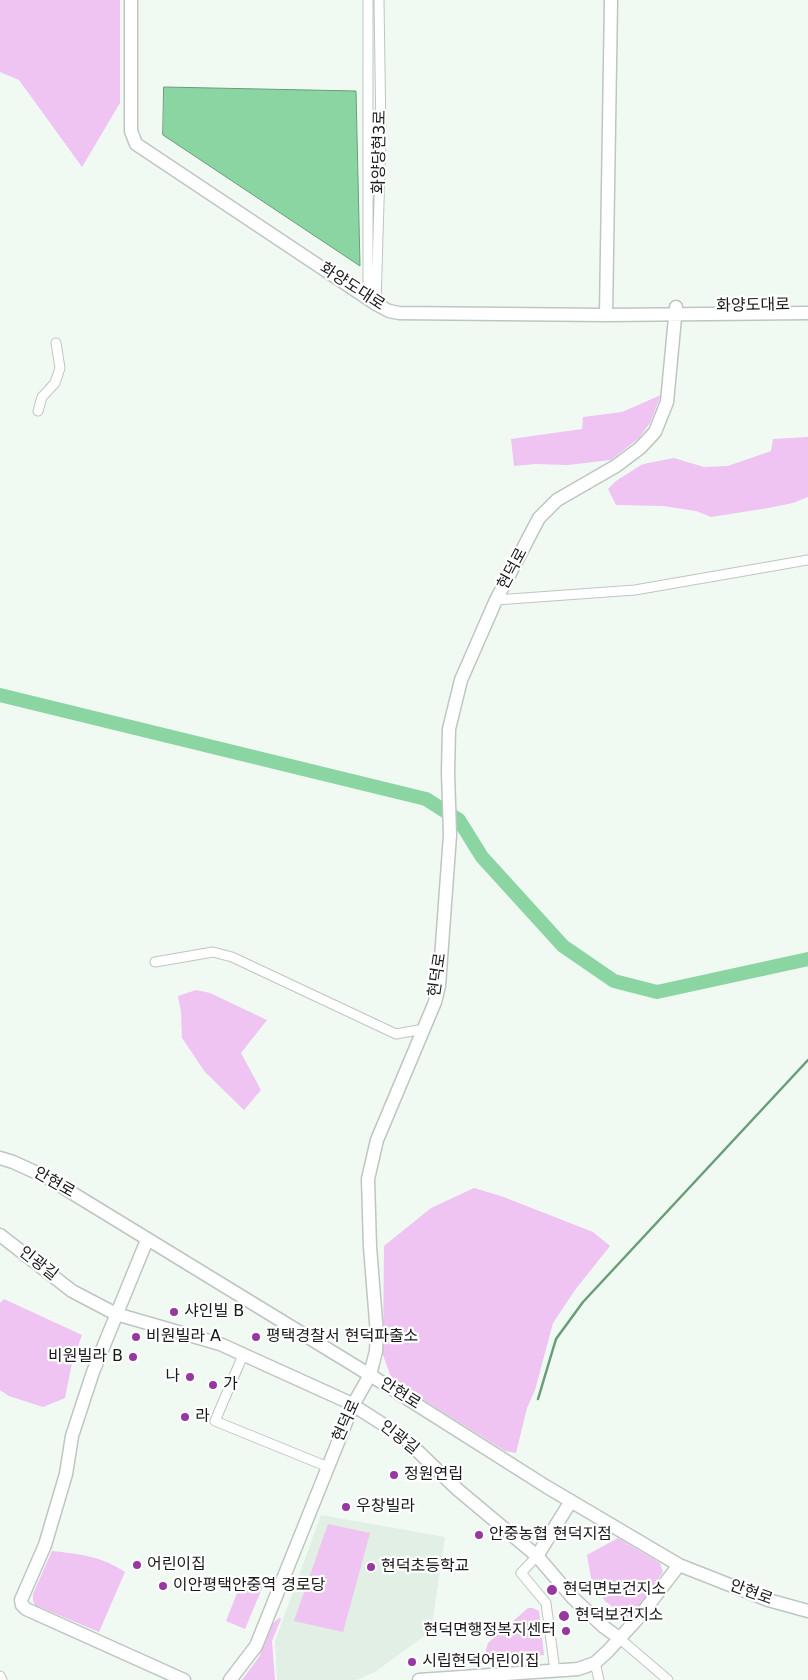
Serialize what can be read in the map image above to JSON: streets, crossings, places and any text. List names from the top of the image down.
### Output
{
  "streets": {
    "street": [
      "화양당현3로",
      "화양도대로",
      "현덕로",
      "안현로",
      "인광길"
    ]
  },
  "crossings": [
    ["화양당현3로", "화양도대로"],
    ["화양도대로", "현덕로"],
    ["현덕로", "안현로"],
    ["현덕로", "인광길"]
  ],
  "places": [
    "샤인빌 B",
    "비원빌라 A",
    "평택경찰서 현덕파출소",
    "비원빌라 B",
    "나",
    "가",
    "라",
    "정원연립",
    "우창빌라",
    "안중농협 현덕지점",
    "어린이집",
    "현덕초등학교",
    "이안평택안중역 경로당",
    "현덕면보건지소",
    "현덕보건지소",
    "현덕면행정복지센터",
    "시립현덕어린이집"
  ]
}
